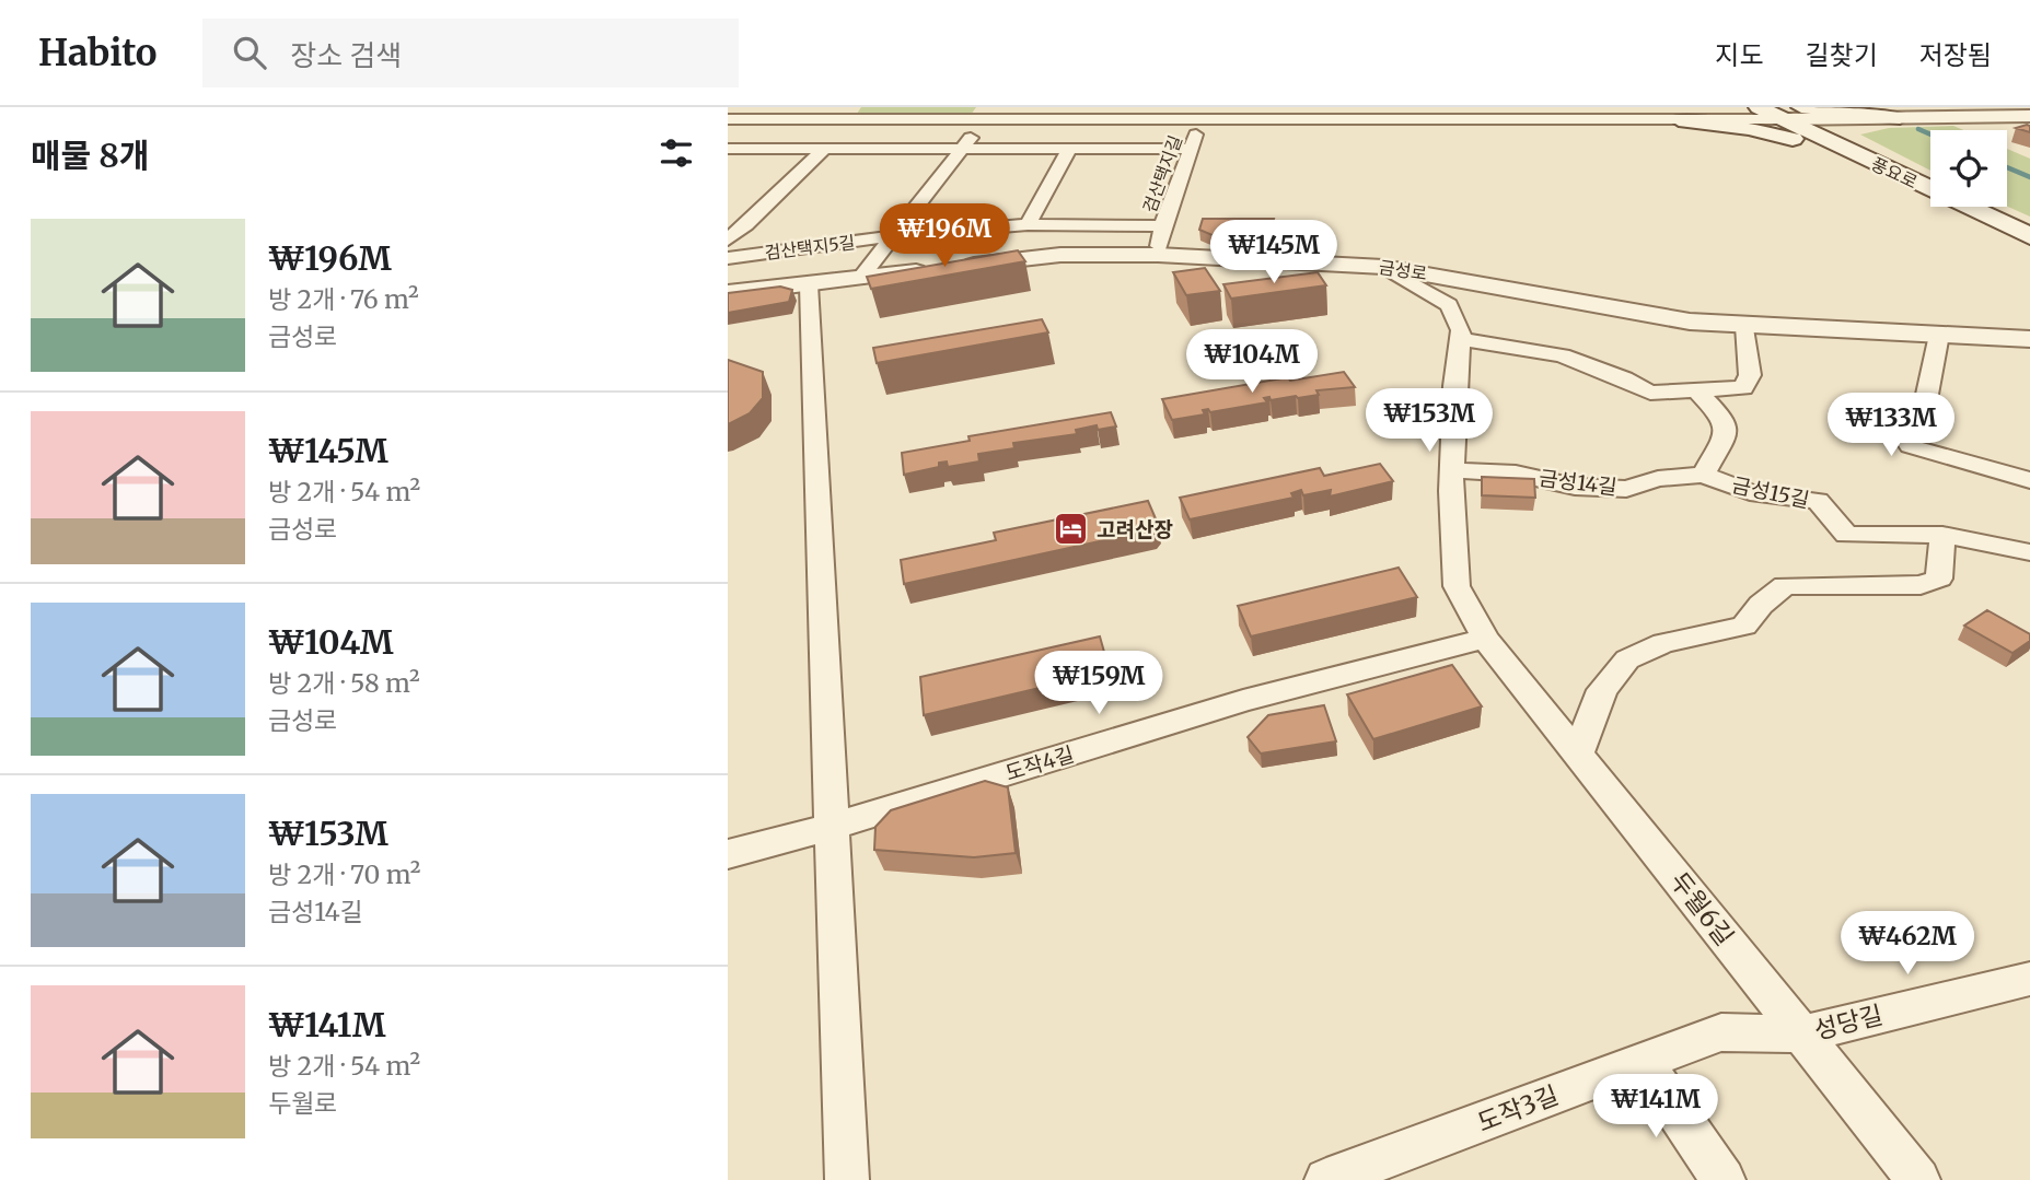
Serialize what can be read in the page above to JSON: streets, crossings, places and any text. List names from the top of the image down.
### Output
{
  "streets": {
    "main road": ["풍요로"],
    "street": [
      "검산택지길",
      "검산택지5길",
      "금성로",
      "금성14길",
      "금성15길",
      "도작4길",
      "두월6길",
      "성당길",
      "도작3길"
    ]
  },
  "crossings": [
    ["검산택지길", "검산택지5길"],
    ["검산택지길", "금성로"],
    ["금성14길", "금성15길"],
    ["도작4길", "두월6길"],
    ["두월6길", "성당길"],
    ["두월6길", "도작3길"],
    ["성당길", "도작3길"]
  ],
  "places": {
    "hotel": ["고려산장"]
  },
  "page": {
    "header": "Habito",
    "search": "장소 검색",
    "nav": ["지도", "길찾기", "저장됨"],
    "heading": "매물 8개",
    "list": [
      {
        "name": "₩196M",
        "note": "방 2개 · 76 m² · 금성로"
      },
      {
        "name": "₩145M",
        "note": "방 2개 · 54 m² · 금성로"
      },
      {
        "name": "₩104M",
        "note": "방 2개 · 58 m² · 금성로"
      },
      {
        "name": "₩153M",
        "note": "방 2개 · 70 m² · 금성14길"
      },
      {
        "name": "₩141M",
        "note": "방 2개 · 54 m² · 두월로"
      }
    ],
    "price": [
      "₩196M",
      "₩145M",
      "₩104M",
      "₩153M",
      "₩133M",
      "₩159M",
      "₩462M",
      "₩141M"
    ]
  }
}
